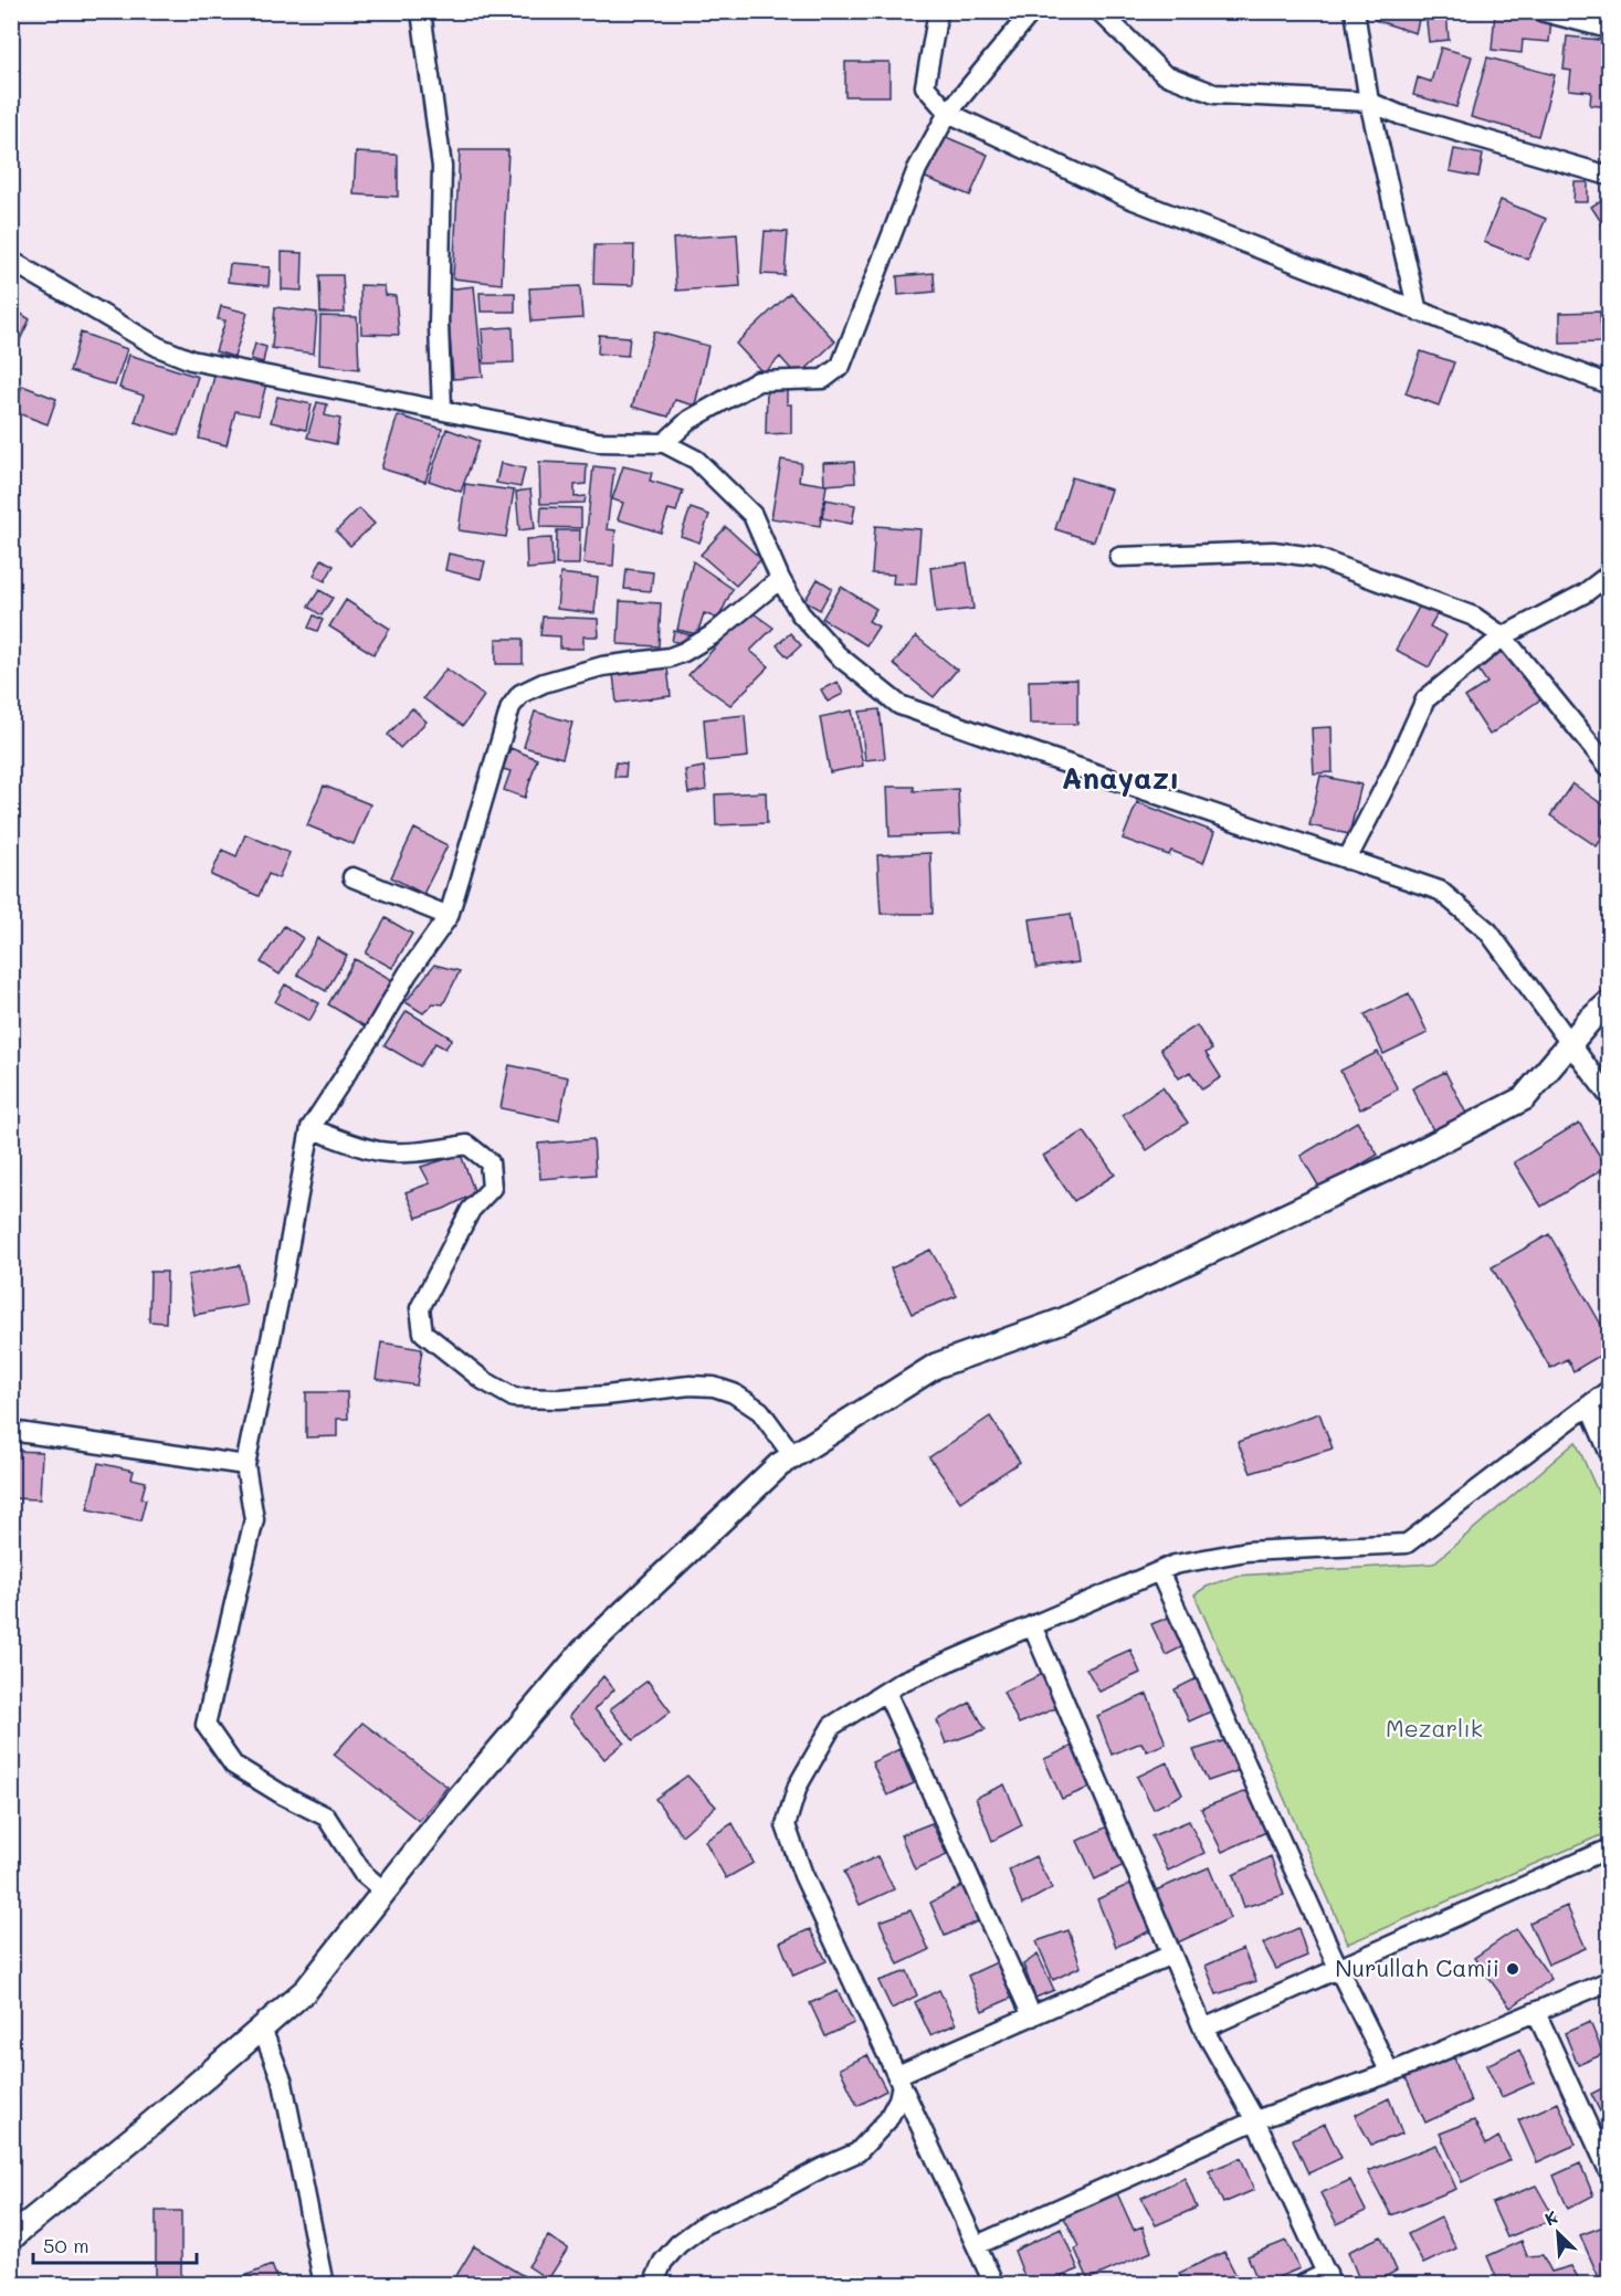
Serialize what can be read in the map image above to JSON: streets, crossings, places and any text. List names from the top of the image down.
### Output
{
  "districts": ["Anayazı"],
  "parks": ["Mezarlık"],
  "places": ["Nurullah Camii"],
  "scale_bar": "50 m",
  "north": "top left"
}
